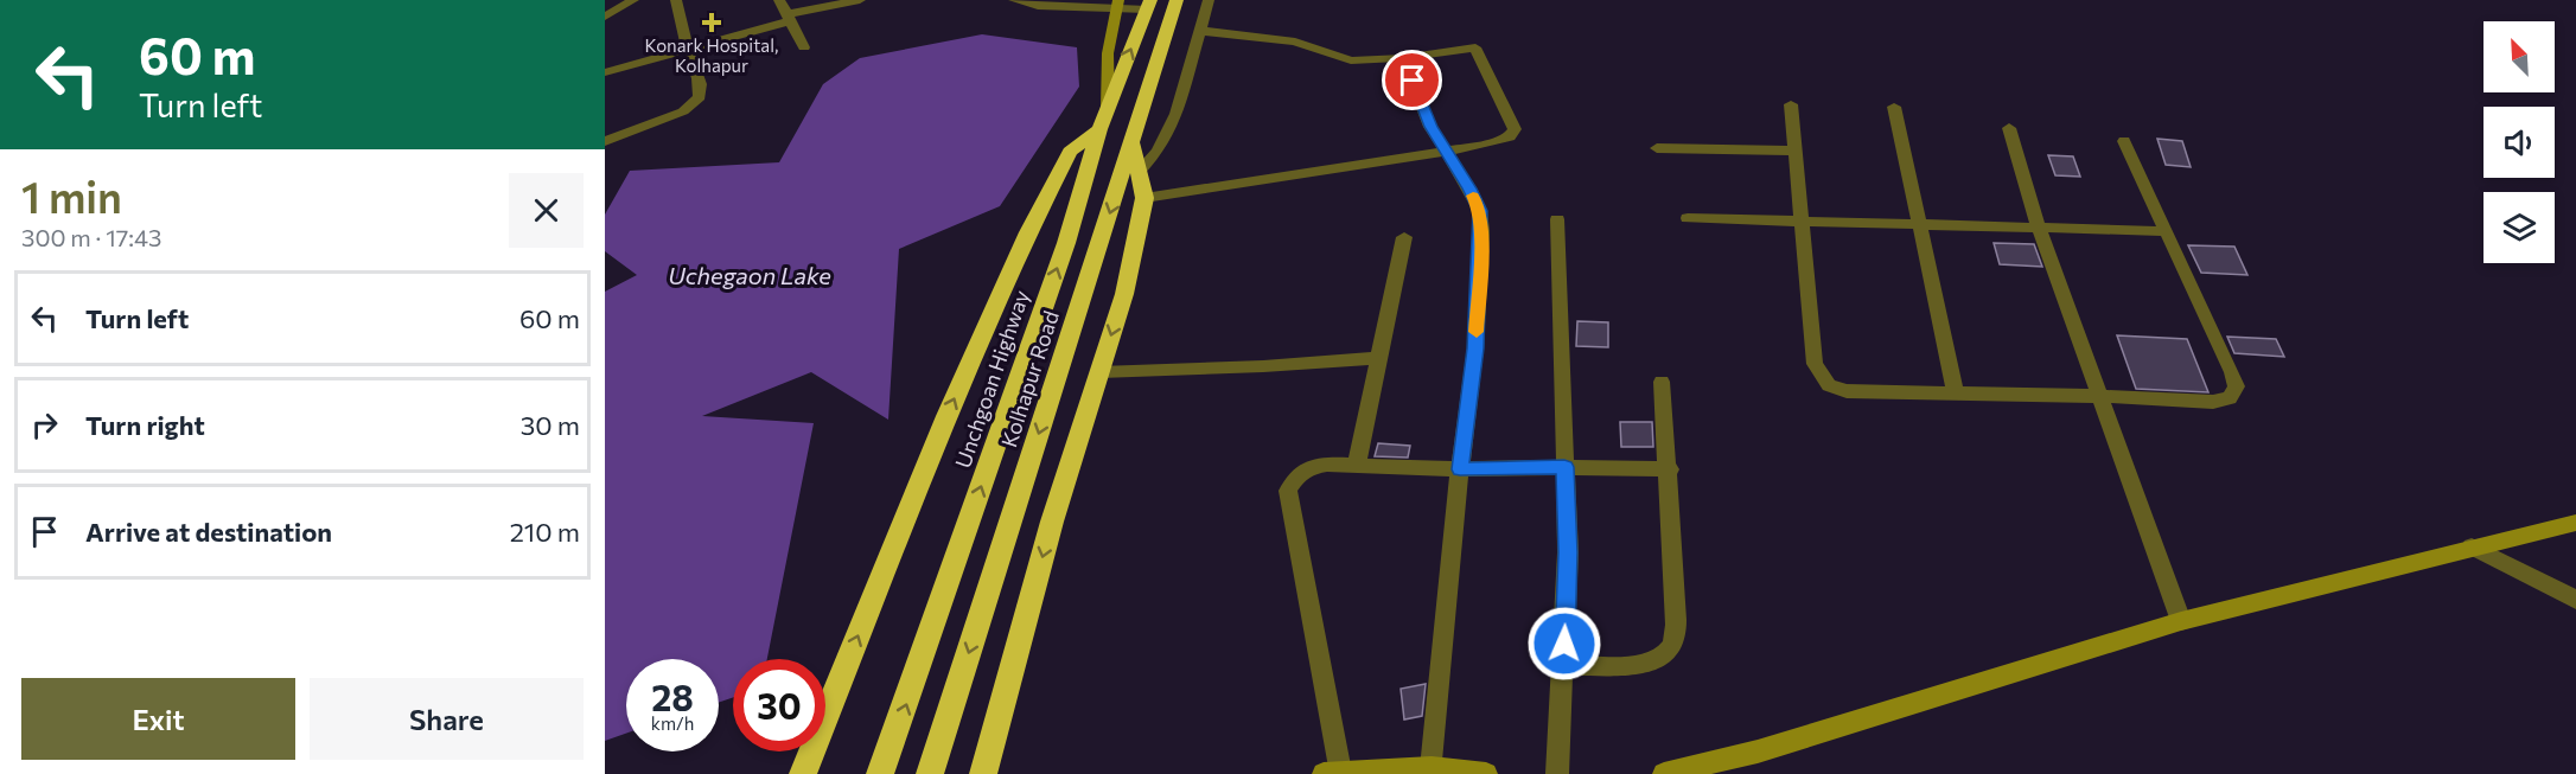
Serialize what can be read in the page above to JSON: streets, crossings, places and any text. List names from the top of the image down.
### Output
{
  "streets": {
    "highway": ["Unchgoan Highway", "Kolhapur Road"]
  },
  "water": ["Uchegaon Lake"],
  "places": {
    "health": ["Konark Hospital, Kolhapur"]
  },
  "north": "top left",
  "page": {
    "turn": ["60 m", "Turn left"],
    "heading": ["1 min", "300 m · 17:43"],
    "list": [
      {
        "name": "Turn left",
        "value": "60 m"
      },
      {
        "name": "Turn right",
        "value": "30 m"
      },
      {
        "name": "Arrive at destination",
        "value": "210 m"
      }
    ],
    "speed": "28 km/h",
    "limit": "30",
    "buttons": ["Exit", "Share"]
  }
}
